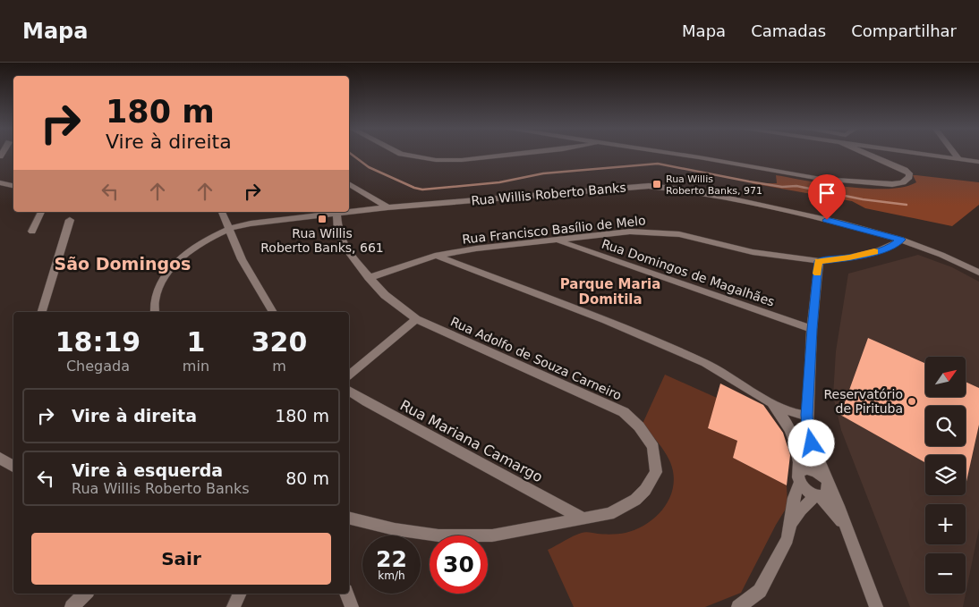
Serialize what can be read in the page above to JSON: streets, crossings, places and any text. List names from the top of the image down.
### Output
{
  "streets": {
    "street": [
      "Rua Willis Roberto Banks",
      "Rua Francisco Basílio de Melo",
      "Rua Domingos de Magalhães",
      "Rua Adolfo de Souza Carneiro",
      "Rua Mariana Camargo"
    ]
  },
  "crossings": [
    ["Rua Willis Roberto Banks", "Rua Francisco Basílio de Melo"],
    ["Rua Willis Roberto Banks", "Rua Adolfo de Souza Carneiro"],
    ["Rua Francisco Basílio de Melo", "Rua Domingos de Magalhães"],
    ["Rua Francisco Basílio de Melo", "Rua Adolfo de Souza Carneiro"],
    ["Rua Adolfo de Souza Carneiro", "Rua Mariana Camargo"]
  ],
  "districts": ["São Domingos", "Parque Maria Domitila"],
  "places": {
    "transit": ["Rua Willis Roberto Banks, 971", "Rua Willis Roberto Banks, 661"],
    "other": ["Reservatório de Pirituba"]
  },
  "north": "top right",
  "page": {
    "header": "Mapa",
    "nav": ["Mapa", "Camadas", "Compartilhar"],
    "turn": ["180 m", "Vire à direita"],
    "eta": [
      "18:19",
      "Chegada",
      "1",
      "min",
      "320",
      "m"
    ],
    "map_buttons": ["+", "−"],
    "list": [
      {
        "name": "Vire à direita",
        "value": "180 m"
      },
      {
        "name": "Vire à esquerda",
        "note": "Rua Willis Roberto Banks",
        "value": "80 m"
      }
    ],
    "buttons": "Sair",
    "speed": "22 km/h",
    "limit": "30"
  }
}
